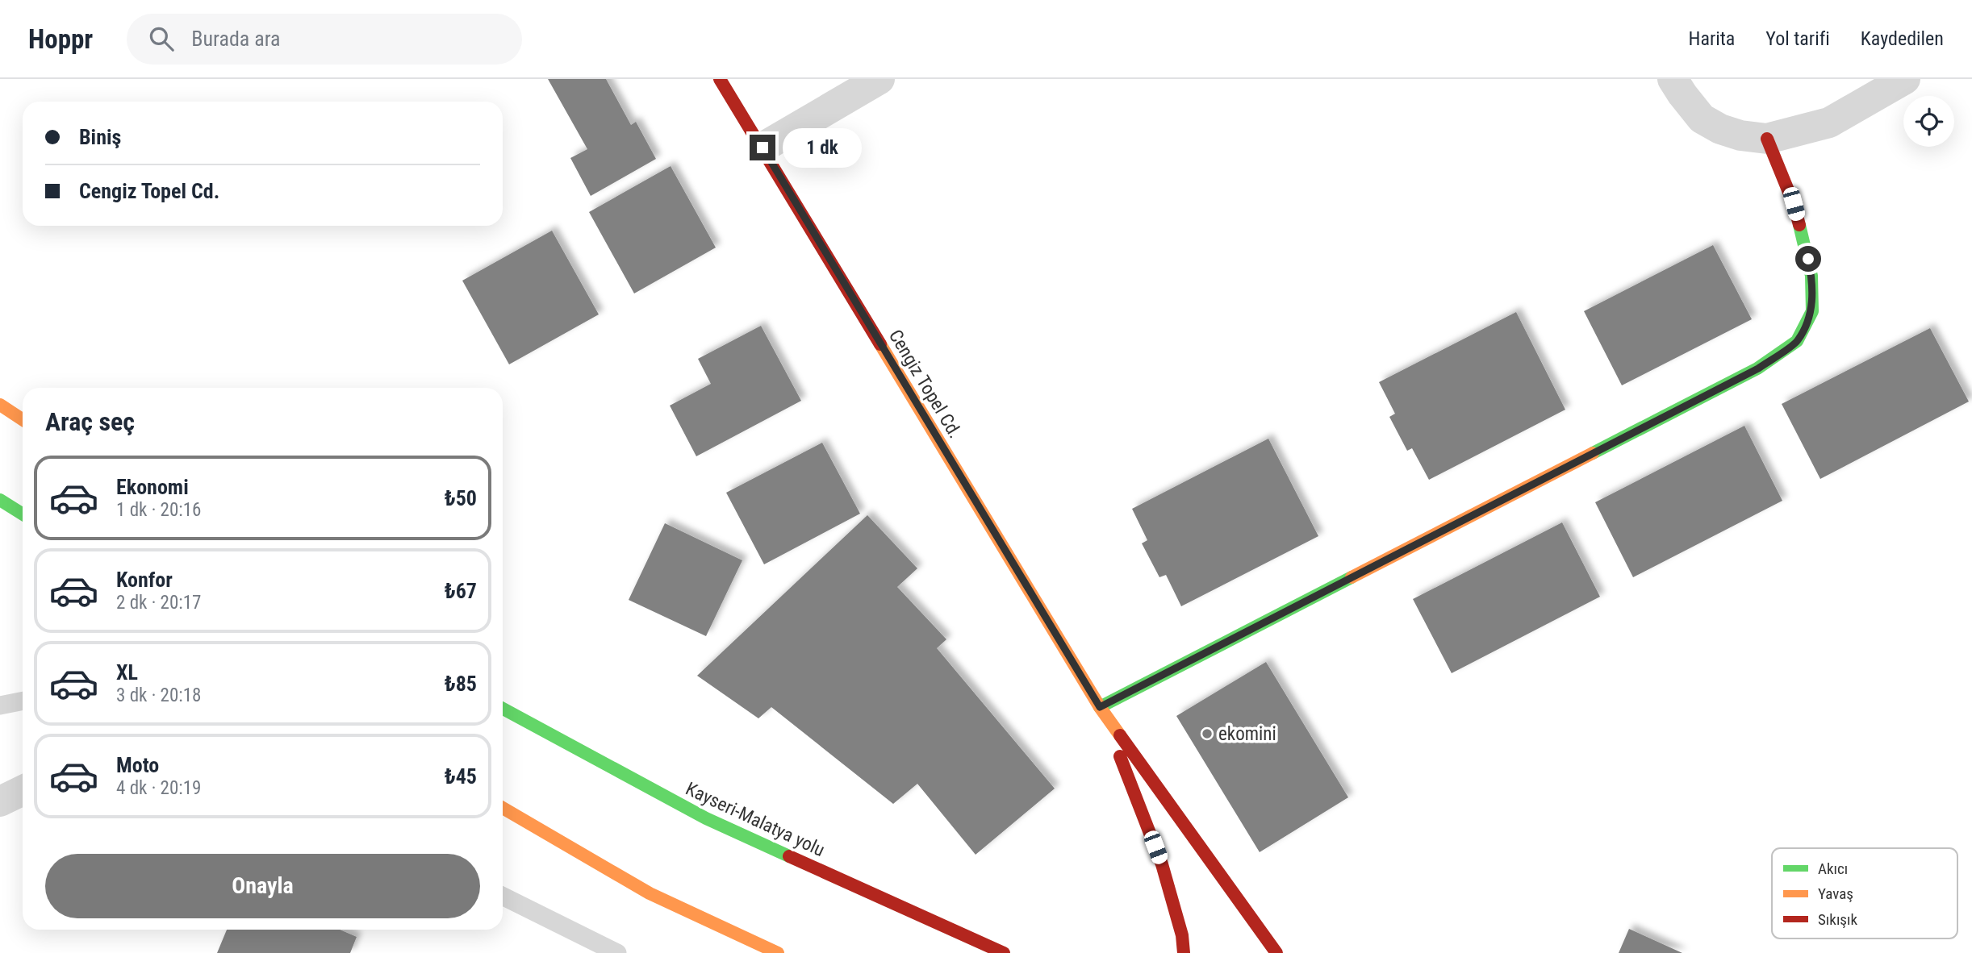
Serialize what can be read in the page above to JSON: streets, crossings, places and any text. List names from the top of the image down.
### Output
{
  "streets": {
    "main road": ["Cengiz Topel Cd.", "Kayseri-Malatya yolu"]
  },
  "places": ["ekomini"],
  "legend": ["Akıcı", "Yavaş", "Sıkışık"],
  "page": {
    "header": "Hoppr",
    "search": "Burada ara",
    "nav": ["Harita", "Yol tarifi", "Kaydedilen"],
    "banner": ["Biniş", "Cengiz Topel Cd."],
    "bubble": "1 dk",
    "heading": "Araç seç",
    "list": [
      {
        "name": "Ekonomi",
        "note": "1 dk · 20:16",
        "value": "₺50"
      },
      {
        "name": "Konfor",
        "note": "2 dk · 20:17",
        "value": "₺67"
      },
      {
        "name": "XL",
        "note": "3 dk · 20:18",
        "value": "₺85"
      },
      {
        "name": "Moto",
        "note": "4 dk · 20:19",
        "value": "₺45"
      }
    ],
    "buttons": "Onayla"
  }
}
